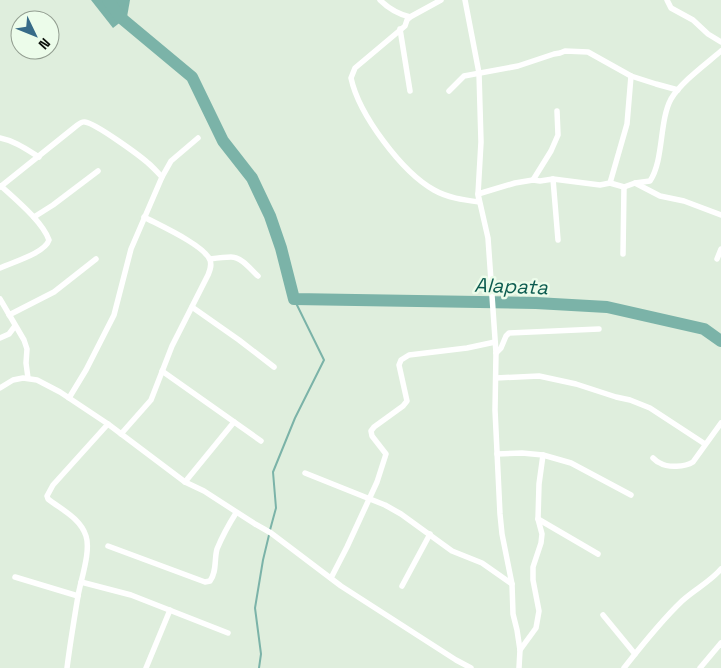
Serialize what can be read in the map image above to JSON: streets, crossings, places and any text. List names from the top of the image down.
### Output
{
  "water": ["Alapata"],
  "north": "bottom right"
}
